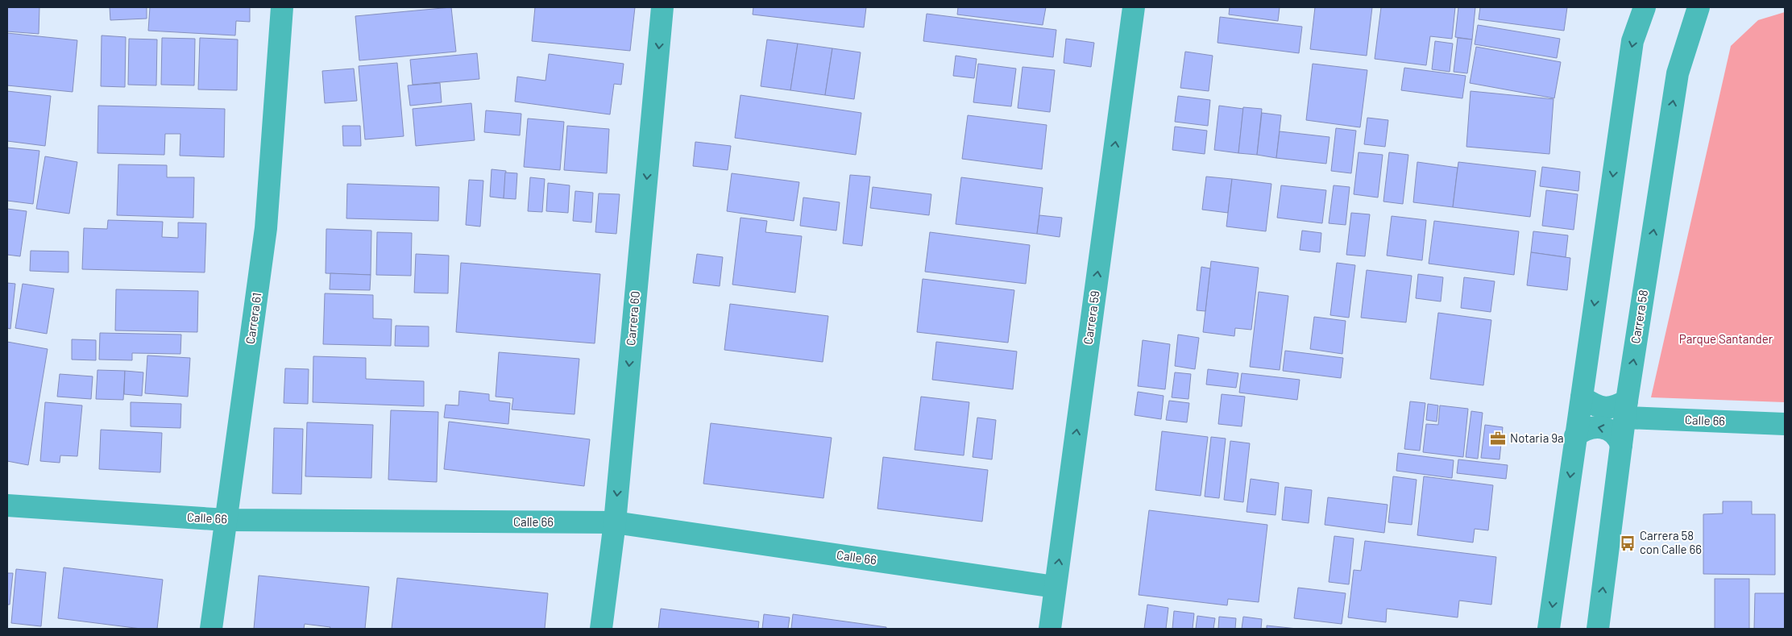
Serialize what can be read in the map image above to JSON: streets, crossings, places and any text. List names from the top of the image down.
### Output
{
  "streets": {
    "street": [
      "Carrera 58",
      "Carrera 59",
      "Carrera 61",
      "Carrera 60",
      "Calle 66"
    ]
  },
  "crossings": [
    ["Carrera 58", "Calle 66"],
    ["Carrera 59", "Calle 66"],
    ["Carrera 61", "Calle 66"],
    ["Carrera 60", "Calle 66"]
  ],
  "one_way": ["Carrera 59", "Carrera 60"],
  "parks": ["Parque Santander"],
  "places": {
    "office": ["Notaria 9a"],
    "bus stop": ["Carrera 58 con Calle 66"]
  }
}
